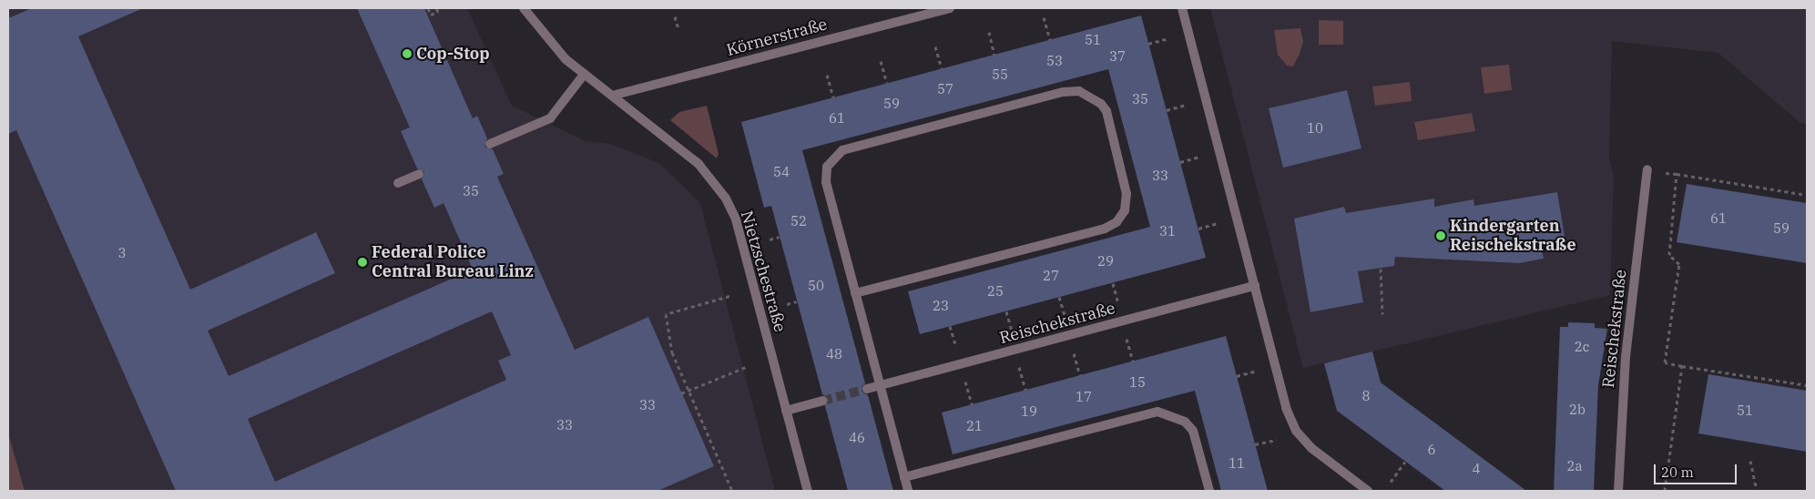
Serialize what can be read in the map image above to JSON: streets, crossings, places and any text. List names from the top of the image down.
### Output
{
  "streets": {
    "street": ["Körnerstraße", "Nietzschestraße", "Reischekstraße"]
  },
  "crossings": [
    ["Körnerstraße", "Nietzschestraße"]
  ],
  "places": ["Cop-Stop", "Kindergarten Reischekstraße", "Federal Police Central Bureau Linz"],
  "house_numbers": [
    "51",
    "37",
    "53",
    "55",
    "57",
    "35",
    "59",
    "61",
    "10",
    "54",
    "33",
    "35",
    "61",
    "52",
    "59",
    "31",
    "3",
    "29",
    "27",
    "50",
    "25",
    "23",
    "2c",
    "48",
    "15",
    "8",
    "17",
    "33",
    "2b",
    "51",
    "19",
    "33",
    "21",
    "46",
    "6",
    "11",
    "2a",
    "4"
  ],
  "scale_bar": "20 m"
}
